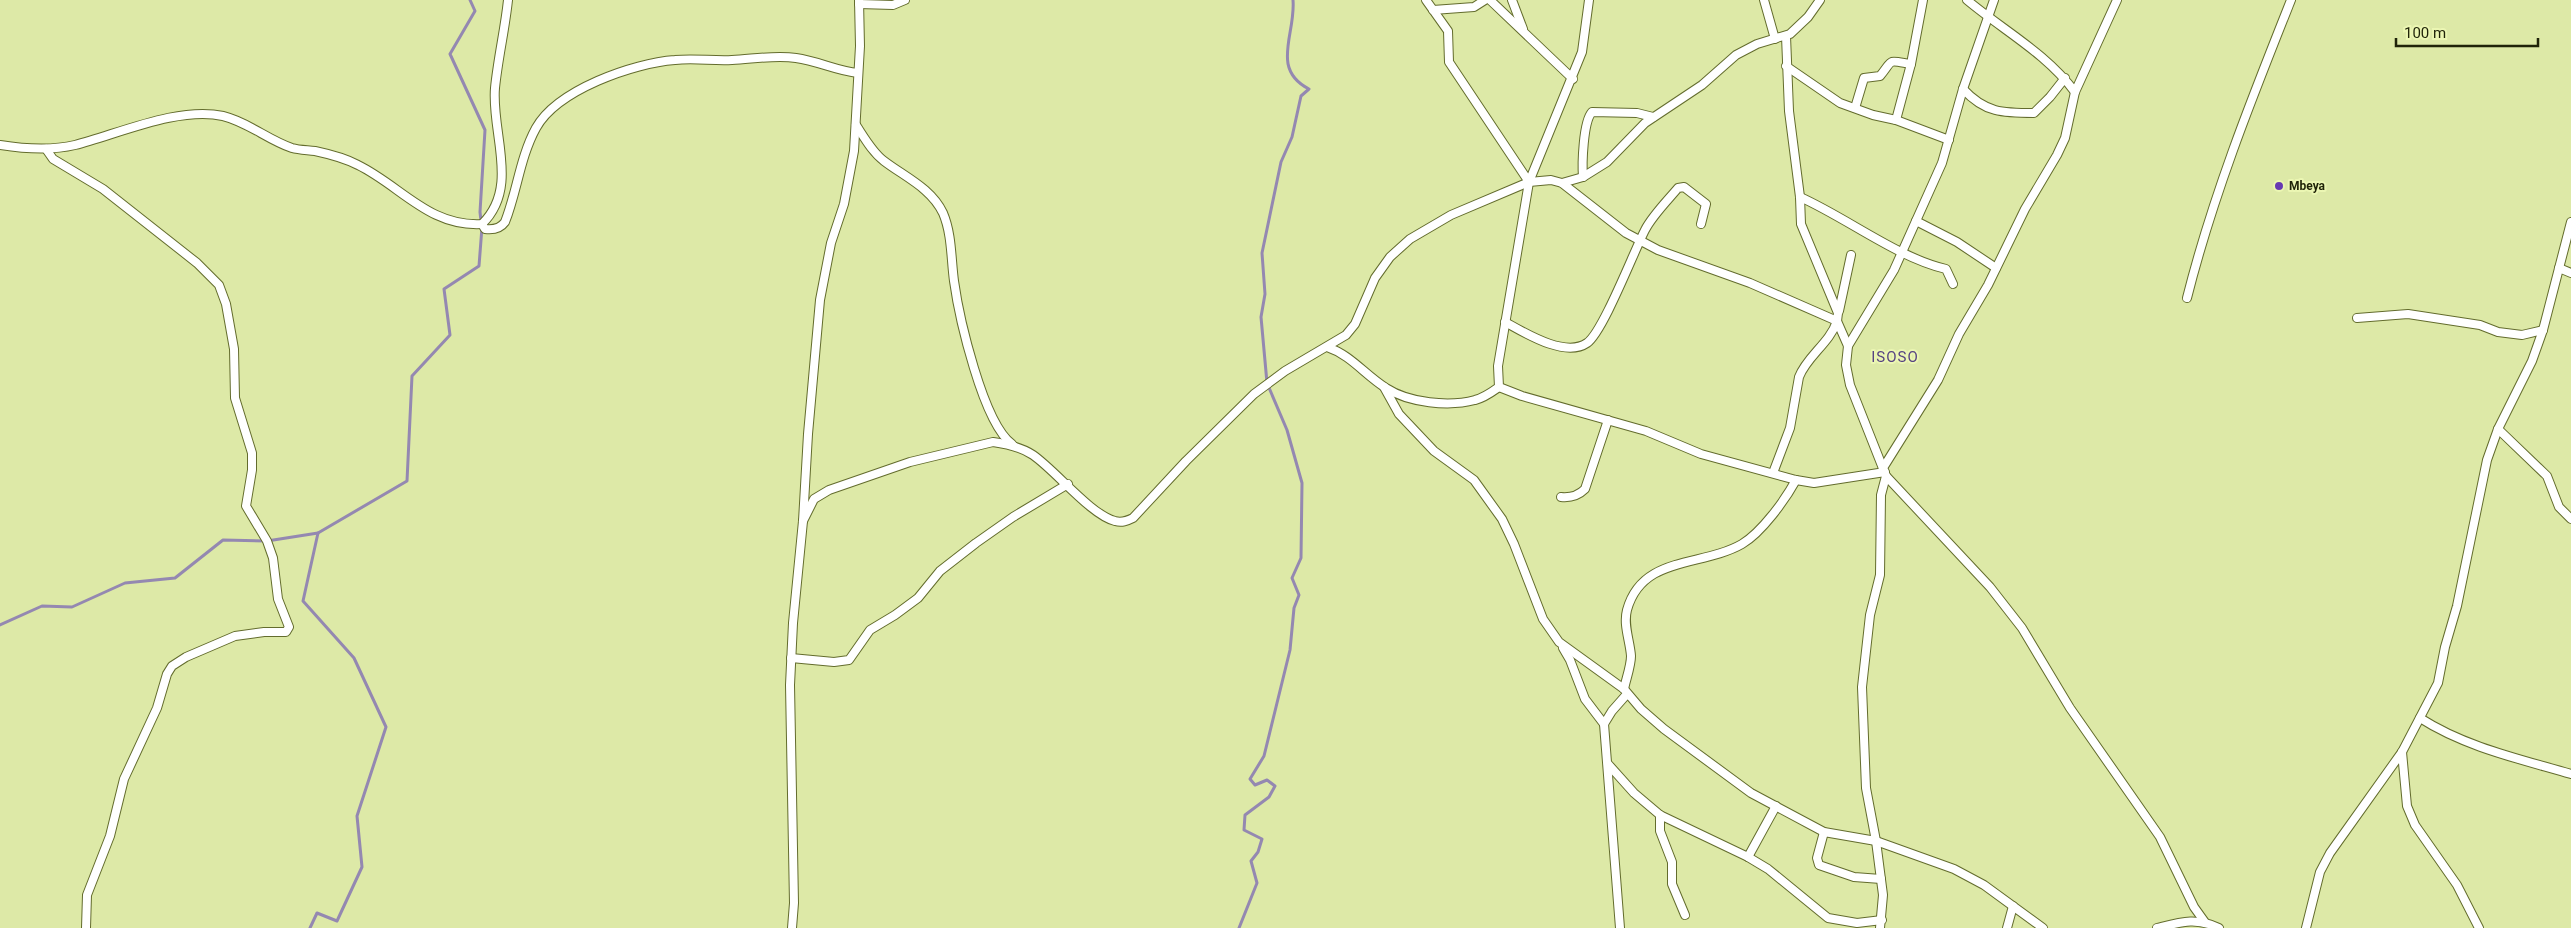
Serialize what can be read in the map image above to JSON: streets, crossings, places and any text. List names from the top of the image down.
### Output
{
  "districts": ["ISOSO"],
  "places": ["Mbeya"],
  "scale_bar": "100 m"
}
